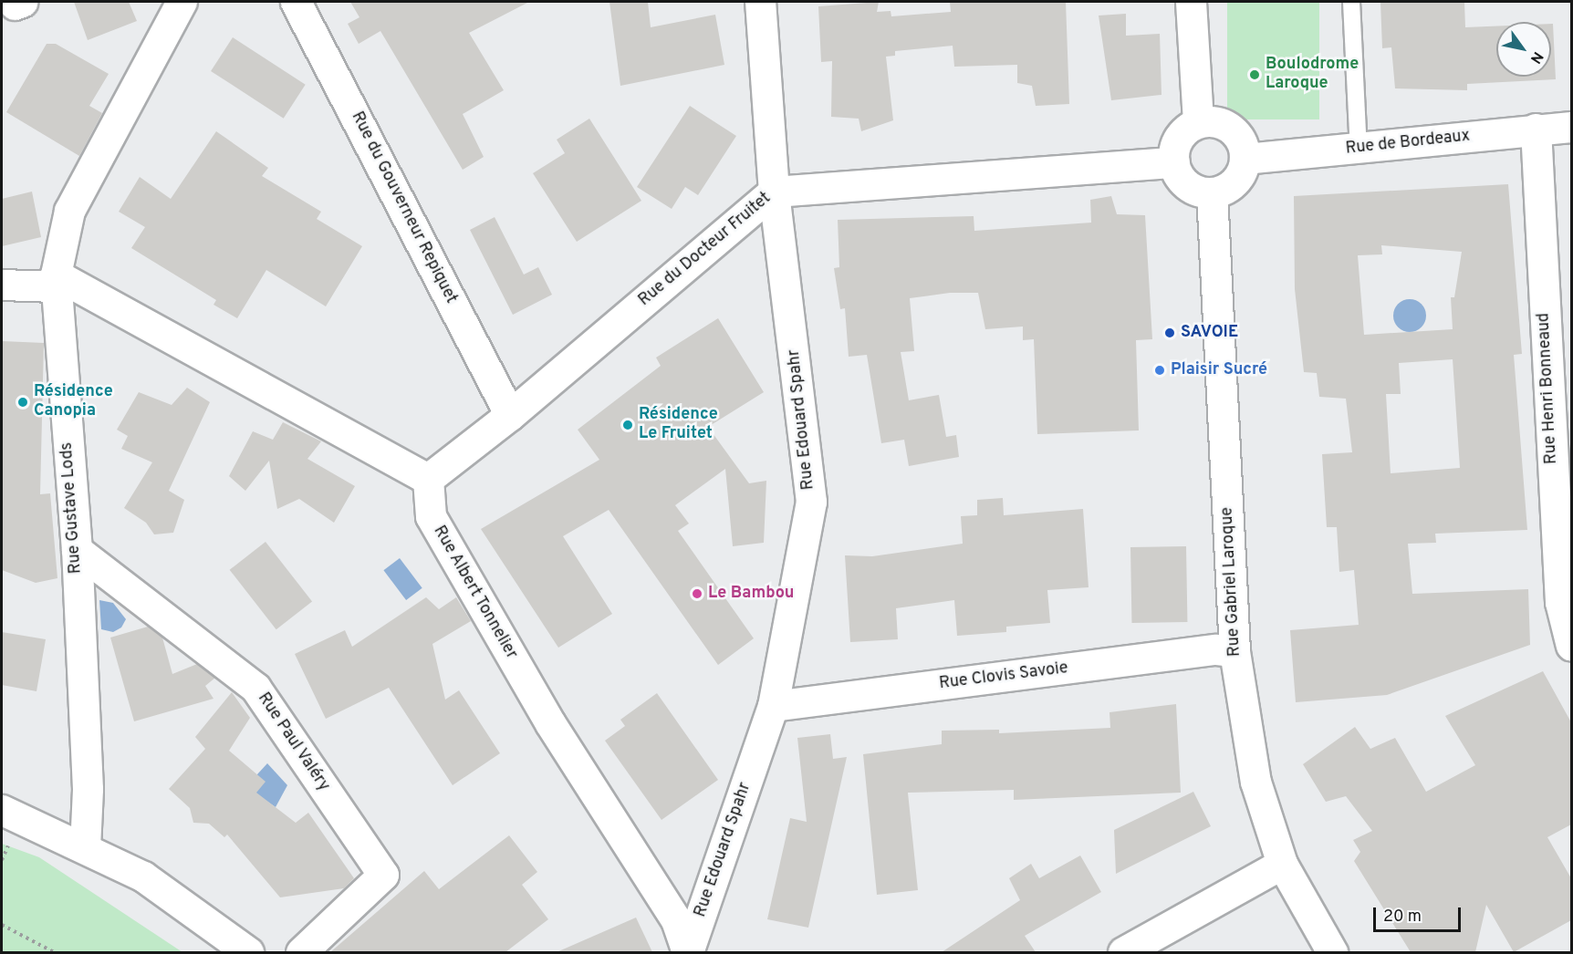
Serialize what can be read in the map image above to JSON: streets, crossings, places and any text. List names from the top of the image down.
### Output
{
  "streets": {
    "street": [
      "Rue de Bordeaux",
      "Rue du Gouverneur Repiquet",
      "Rue du Docteur Fruitet",
      "Rue Henri Bonneaud",
      "Rue Edouard Spahr",
      "Rue Gustave Lods",
      "Rue Gabriel Laroque",
      "Rue Albert Tonnelier",
      "Rue Clovis Savoie",
      "Rue Paul Valéry"
    ]
  },
  "crossings": [
    ["Rue de Bordeaux", "Rue du Docteur Fruitet"],
    ["Rue de Bordeaux", "Rue Henri Bonneaud"],
    ["Rue de Bordeaux", "Rue Gabriel Laroque"],
    ["Rue du Gouverneur Repiquet", "Rue du Docteur Fruitet"],
    ["Rue du Docteur Fruitet", "Rue Edouard Spahr"],
    ["Rue du Docteur Fruitet", "Rue Gabriel Laroque"],
    ["Rue du Docteur Fruitet", "Rue Albert Tonnelier"],
    ["Rue Edouard Spahr", "Rue Albert Tonnelier"],
    ["Rue Edouard Spahr", "Rue Clovis Savoie"],
    ["Rue Gustave Lods", "Rue Paul Valéry"],
    ["Rue Gabriel Laroque", "Rue Clovis Savoie"]
  ],
  "places": [
    "Boulodrome Laroque",
    "SAVOIE",
    "Plaisir Sucré",
    "Résidence Canopia",
    "Résidence Le Fruitet",
    "Le Bambou"
  ],
  "scale_bar": "20 m",
  "north": "bottom right"
}
